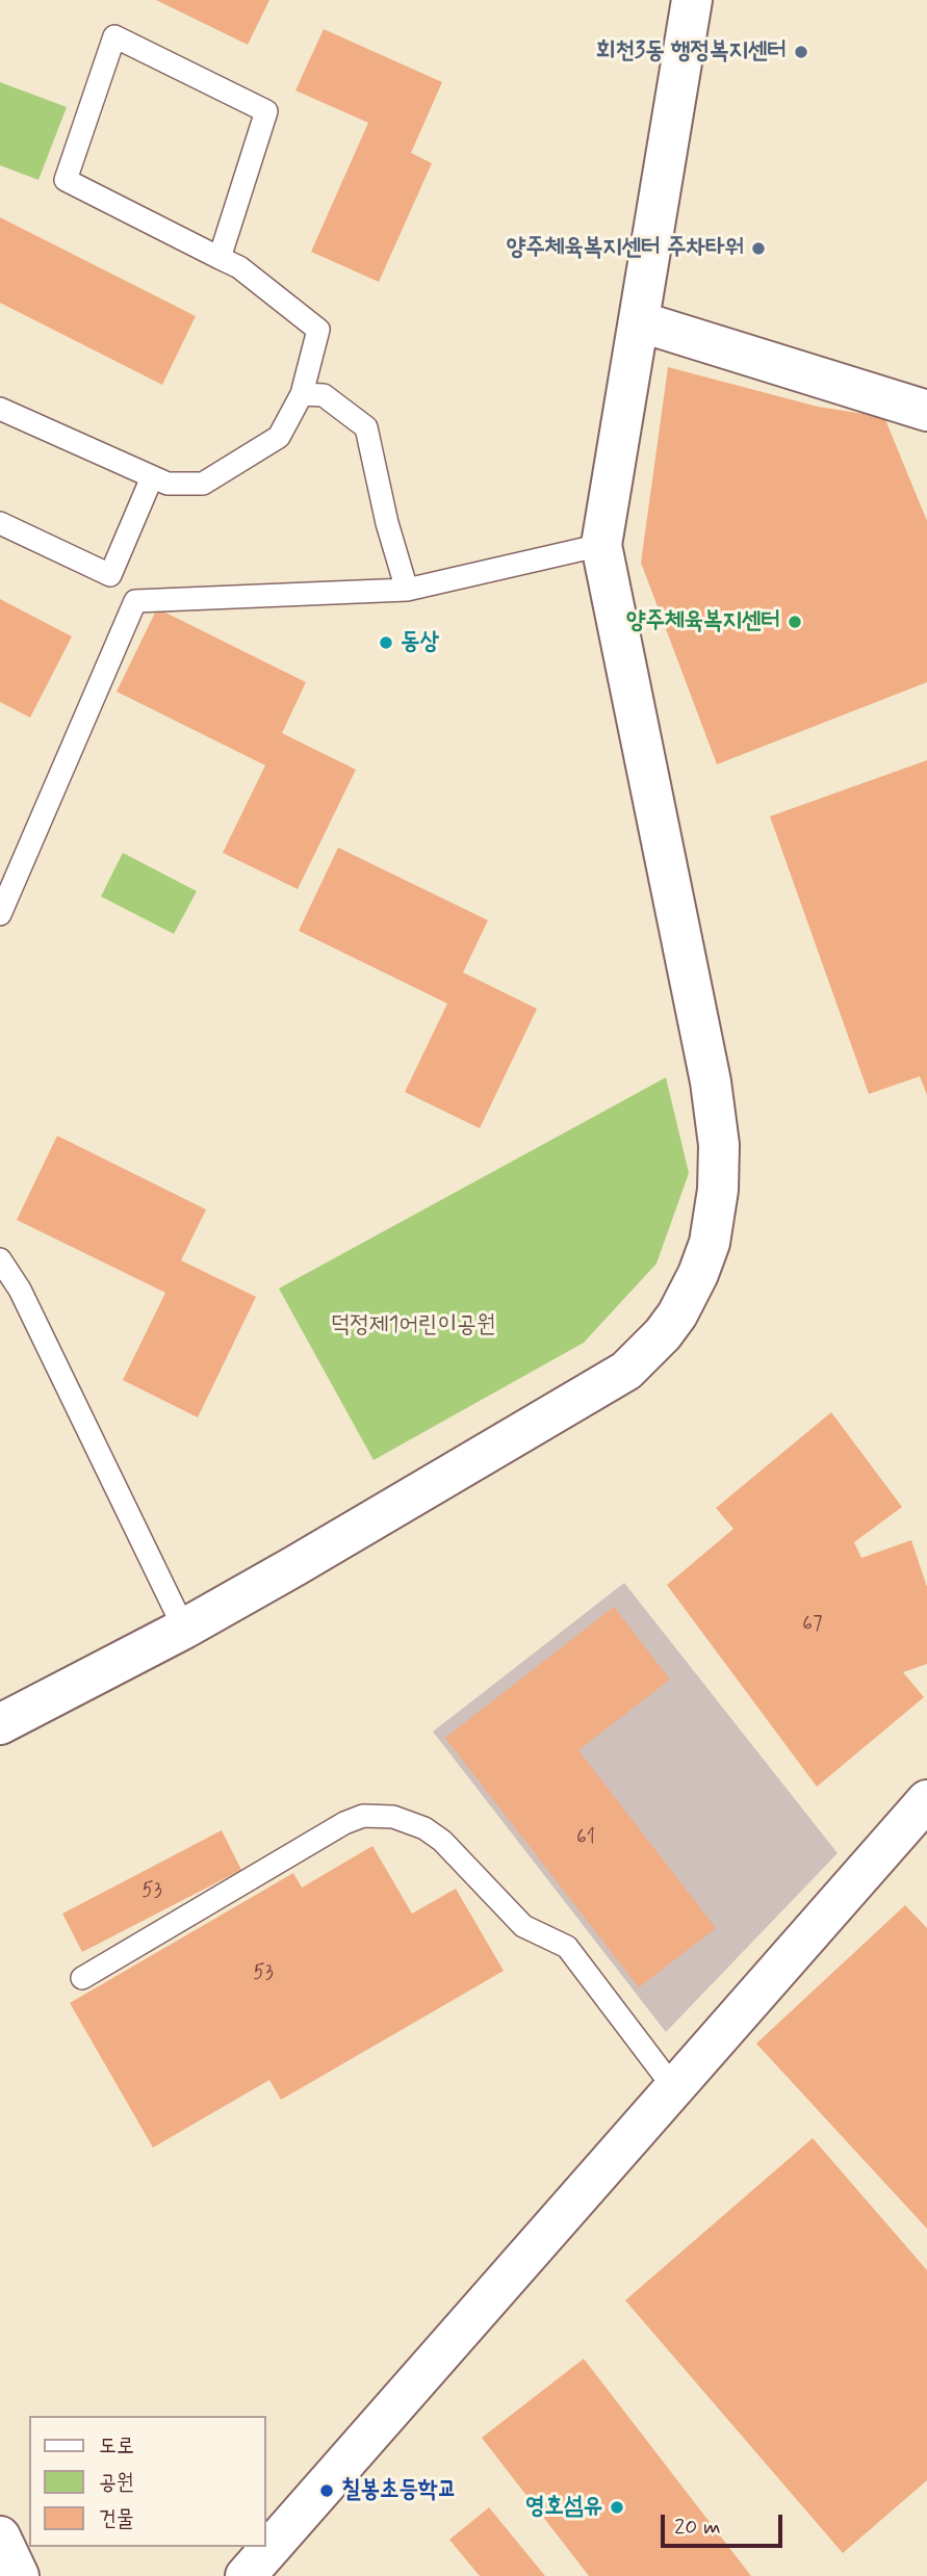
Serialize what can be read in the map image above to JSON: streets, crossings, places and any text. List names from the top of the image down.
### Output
{
  "parks": ["덕정제1어린이공원"],
  "places": [
    "회천3동 행정복지센터",
    "양주체육복지센터 주차타워",
    "양주체육복지센터",
    "동상",
    "칠봉초등학교",
    "영호섬유"
  ],
  "house_numbers": [
    "67",
    "61",
    "53",
    "53"
  ],
  "legend": ["도로", "공원", "건물"],
  "scale_bar": "20 m"
}
